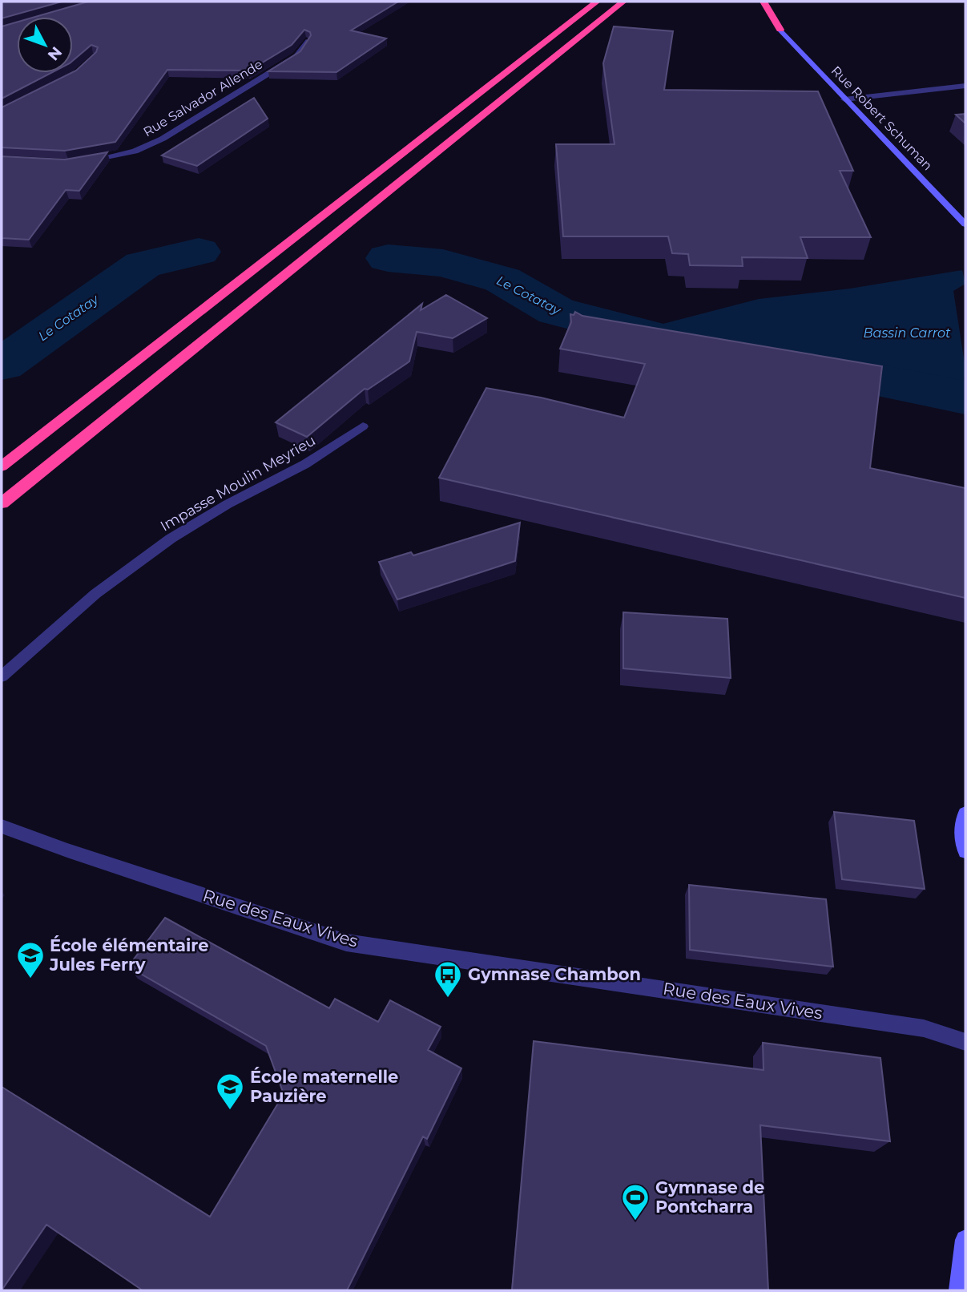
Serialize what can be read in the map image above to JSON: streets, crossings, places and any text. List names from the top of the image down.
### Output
{
  "streets": {
    "main road": ["Rue Robert Schuman"],
    "street": ["Rue Salvador Allende", "Impasse Moulin Meyrieu", "Rue des Eaux Vives"]
  },
  "water": ["Le Cotatay", "Bassin Carrot"],
  "places": {
    "school or university": ["École élémentaire Jules Ferry", "École maternelle Pauzière"],
    "bus stop": ["Gymnase Chambon"],
    "sports": ["Gymnase de Pontcharra"]
  },
  "north": "bottom right"
}
